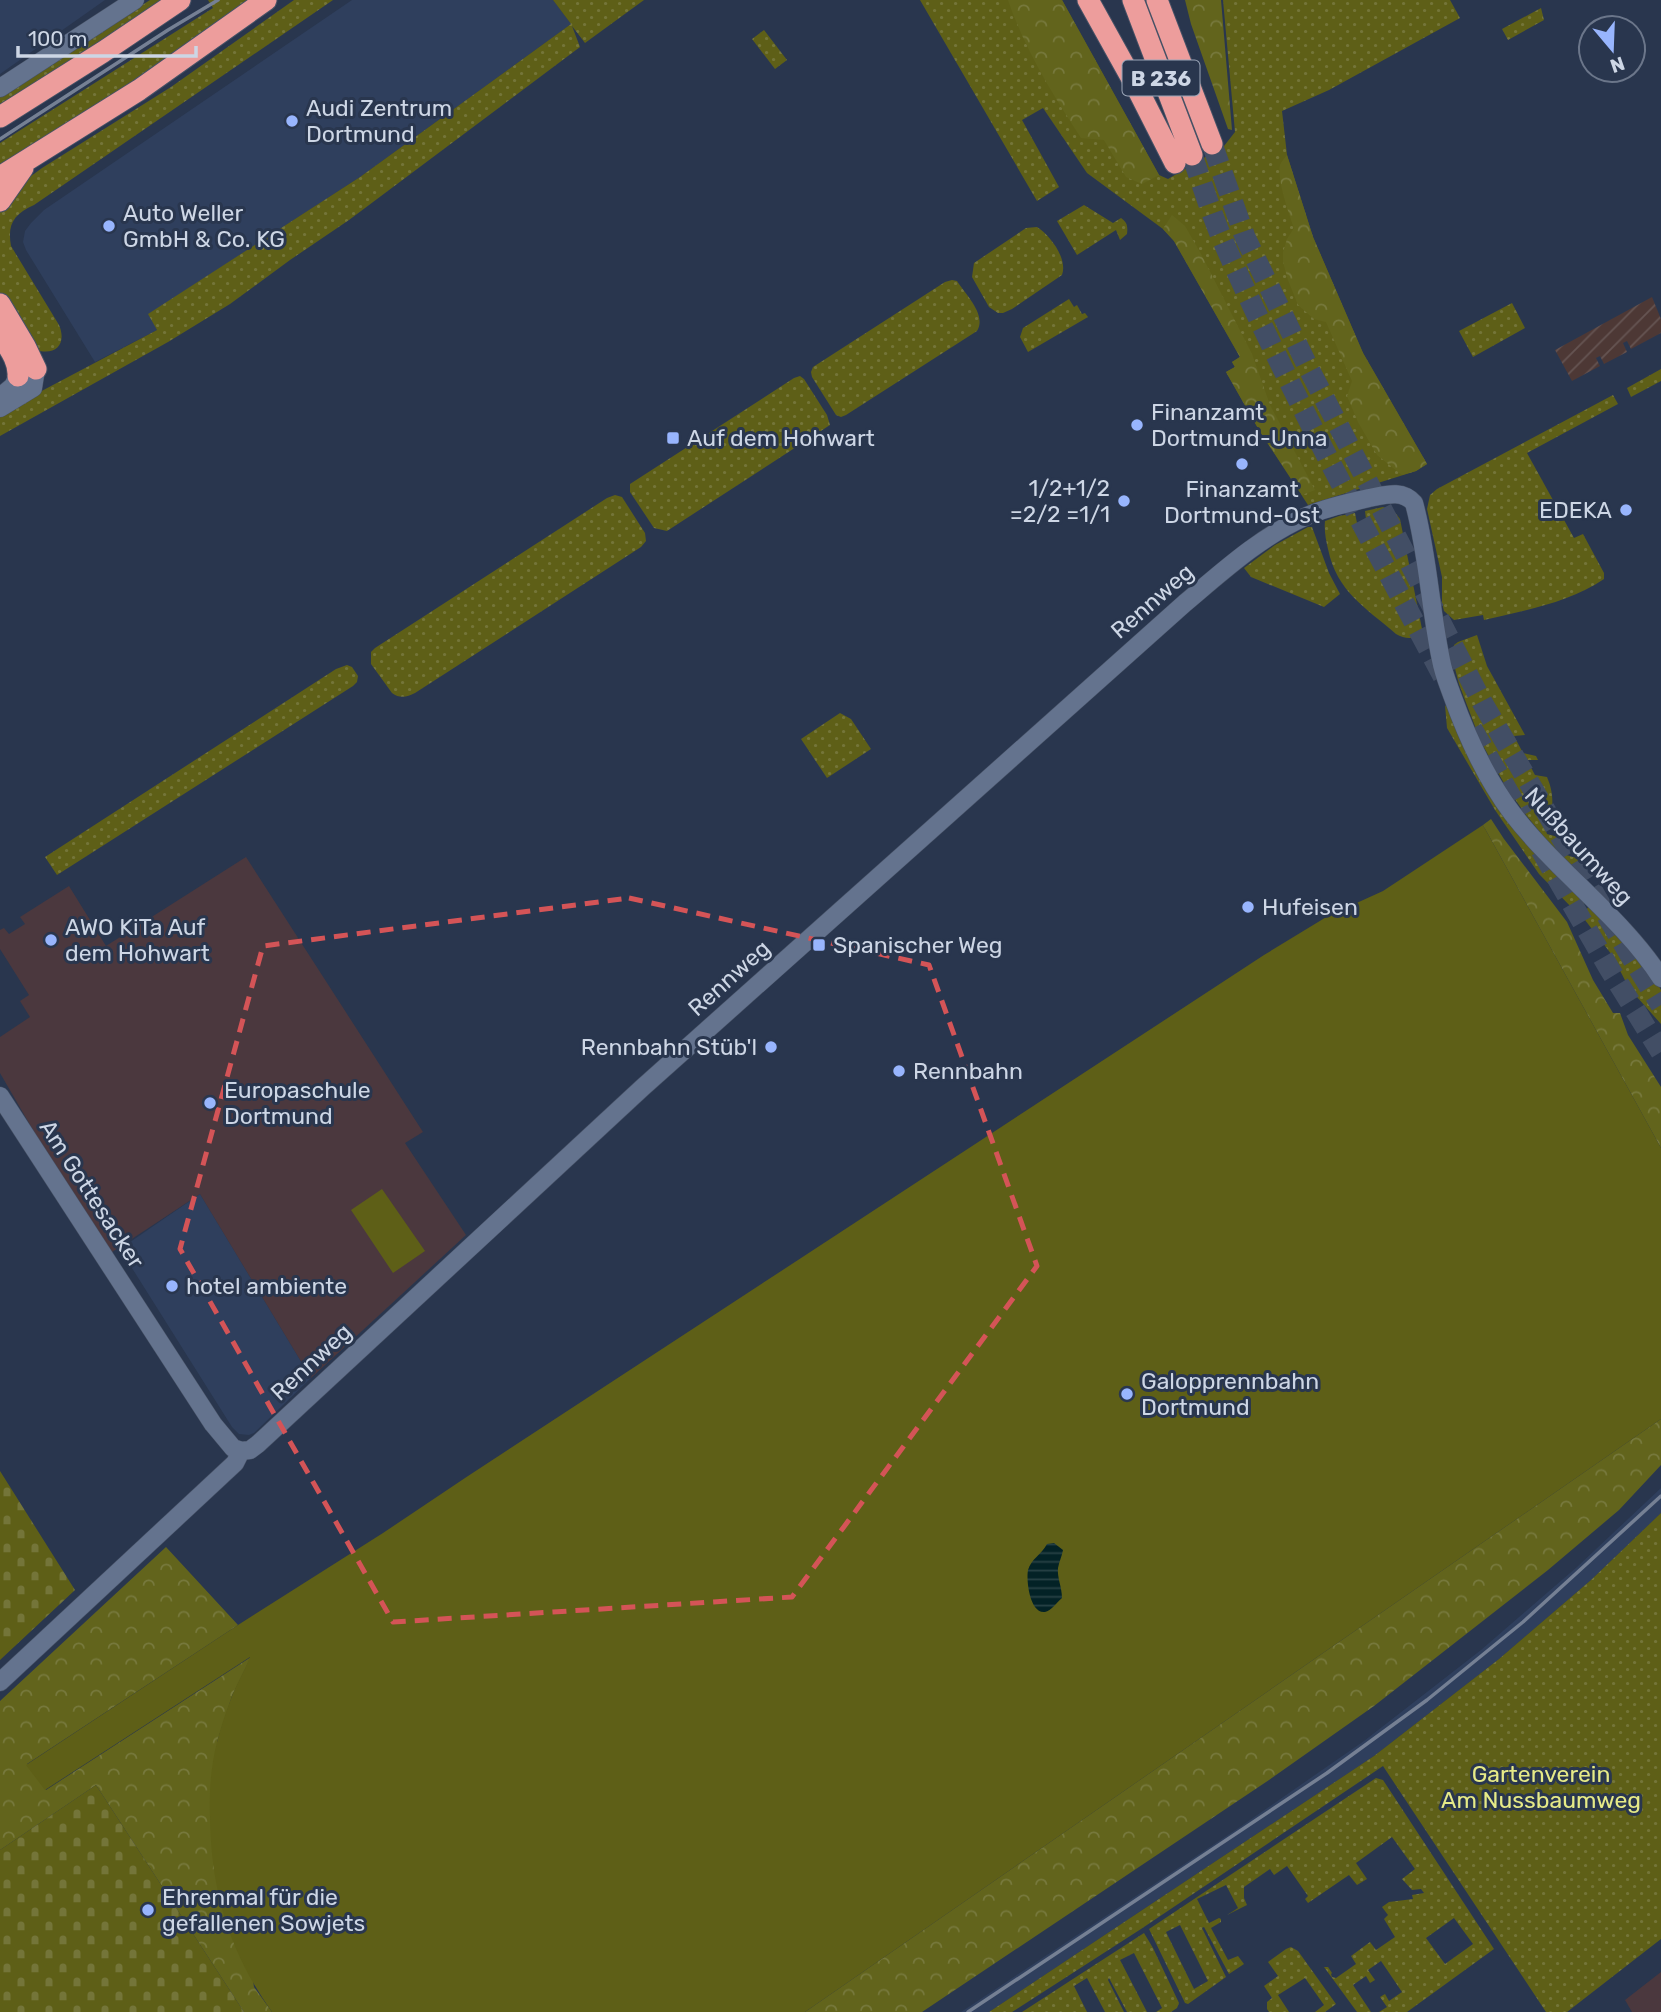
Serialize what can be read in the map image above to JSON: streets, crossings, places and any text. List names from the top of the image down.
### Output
{
  "streets": {
    "highway": ["B 236"],
    "street": ["Rennweg", "Nußbaumweg", "Am Gottesacker"]
  },
  "crossings": [
    ["Rennweg", "Nußbaumweg"],
    ["Rennweg", "Am Gottesacker"]
  ],
  "parks": ["Gartenverein Am Nussbaumweg"],
  "places": {
    "other": [
      "Audi Zentrum Dortmund",
      "Auto Weller GmbH & Co. KG",
      "Finanzamt Dortmund-Unna",
      "Finanzamt Dortmund-Ost",
      "1/2+1/2 =2/2 =1/1",
      "EDEKA",
      "Hufeisen",
      "AWO KiTa Auf dem Hohwart",
      "Rennbahn Stüb'l",
      "Rennbahn",
      "Europaschule Dortmund",
      "hotel ambiente",
      "Galopprennbahn Dortmund",
      "Ehrenmal für die gefallenen Sowjets"
    ],
    "transit": ["Auf dem Hohwart", "Spanischer Weg"]
  },
  "scale_bar": "100 m",
  "north": "bottom"
}
